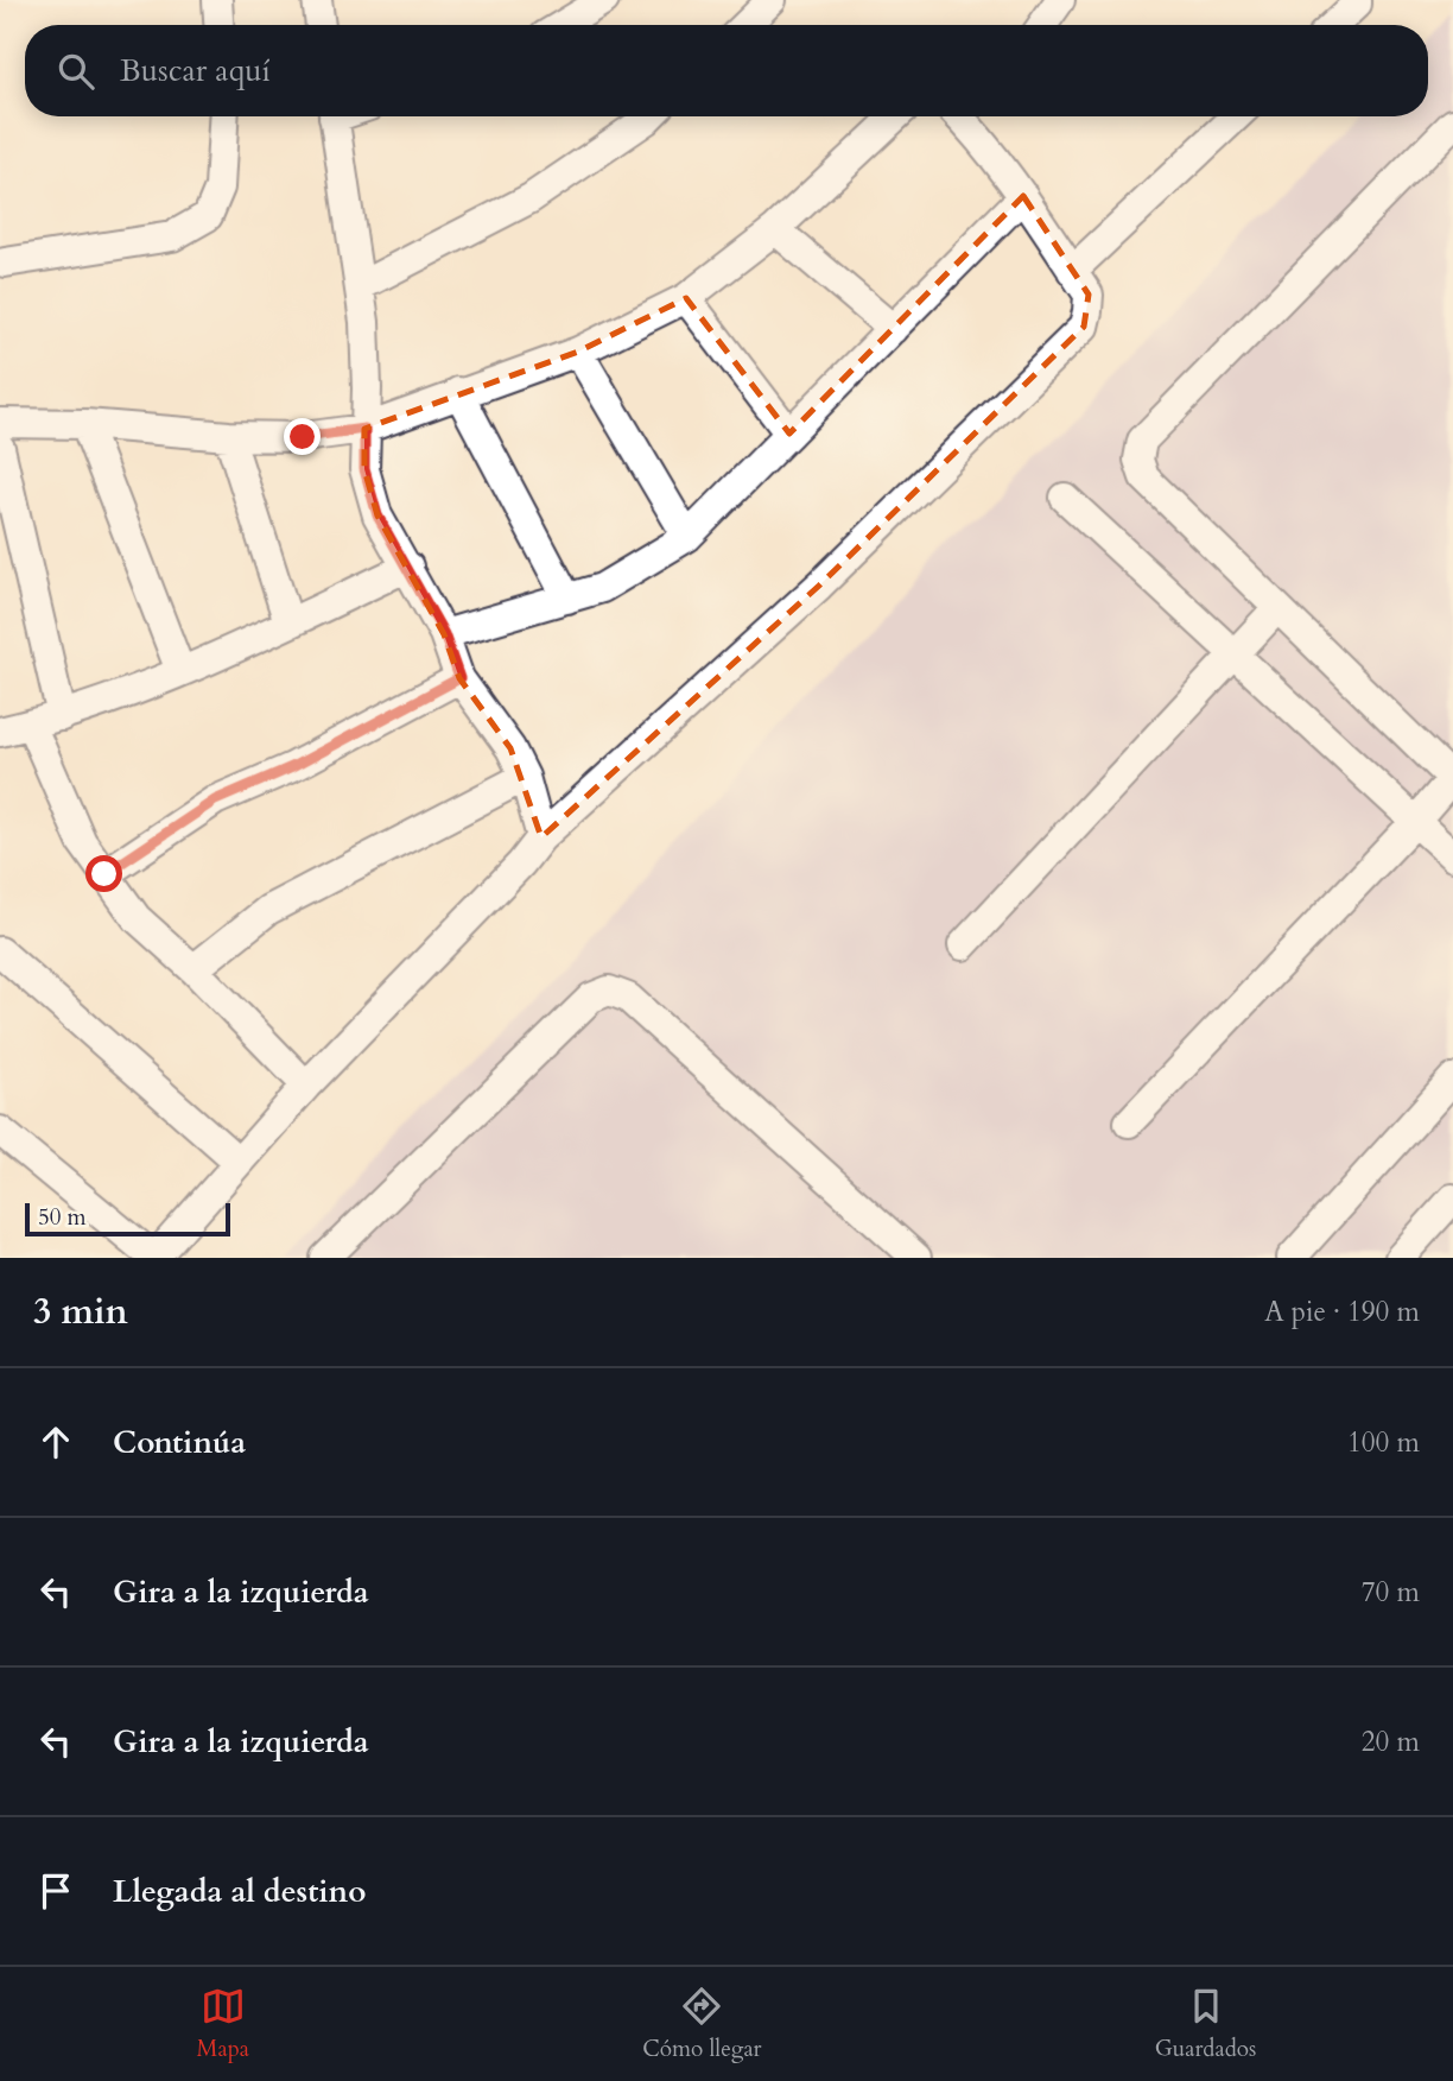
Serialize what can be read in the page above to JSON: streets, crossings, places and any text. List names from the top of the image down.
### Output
{
  "scale_bar": "50 m",
  "page": {
    "search": "Buscar aquí",
    "scale": "50 m",
    "heading": ["3 min", "A pie · 190 m"],
    "list": [
      ["Continúa", "100 m"],
      ["Gira a la izquierda", "70 m"],
      ["Gira a la izquierda", "20 m"],
      "Llegada al destino"
    ],
    "nav": ["Mapa", "Cómo llegar", "Guardados"]
  }
}
